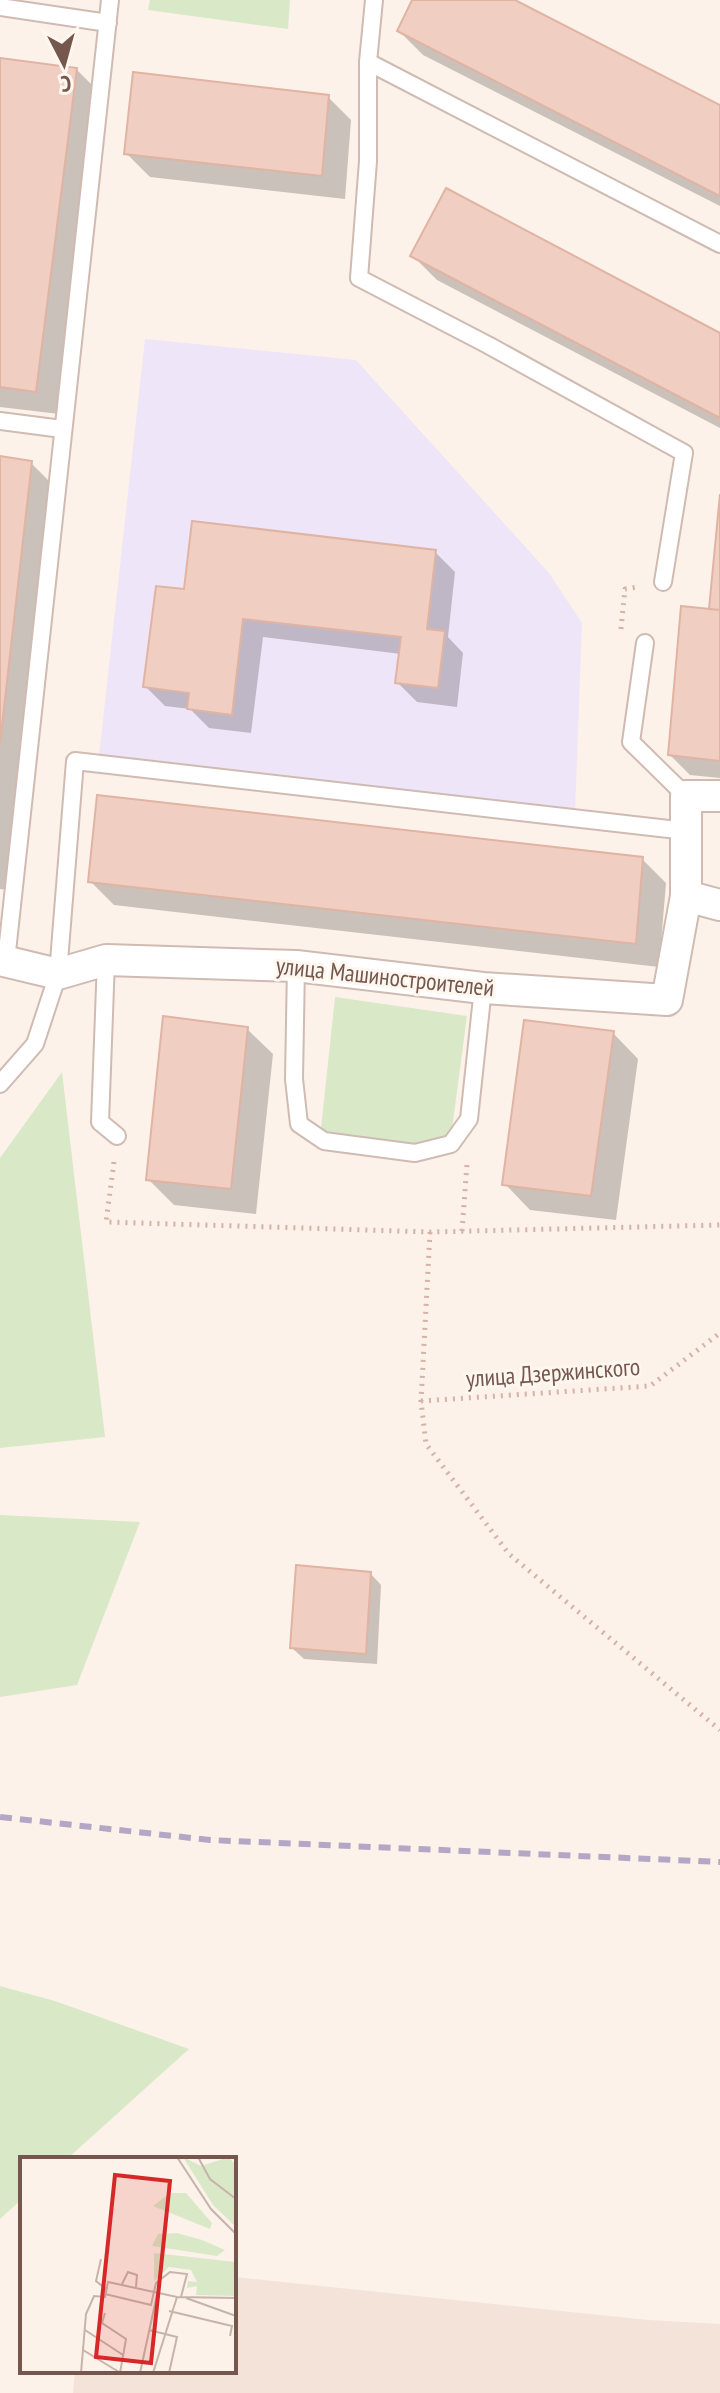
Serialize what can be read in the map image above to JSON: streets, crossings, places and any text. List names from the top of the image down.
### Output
{
  "streets": {
    "street": ["улица Машиностроителей"],
    "path": ["улица Дзержинского"]
  },
  "north": "bottom"
}
